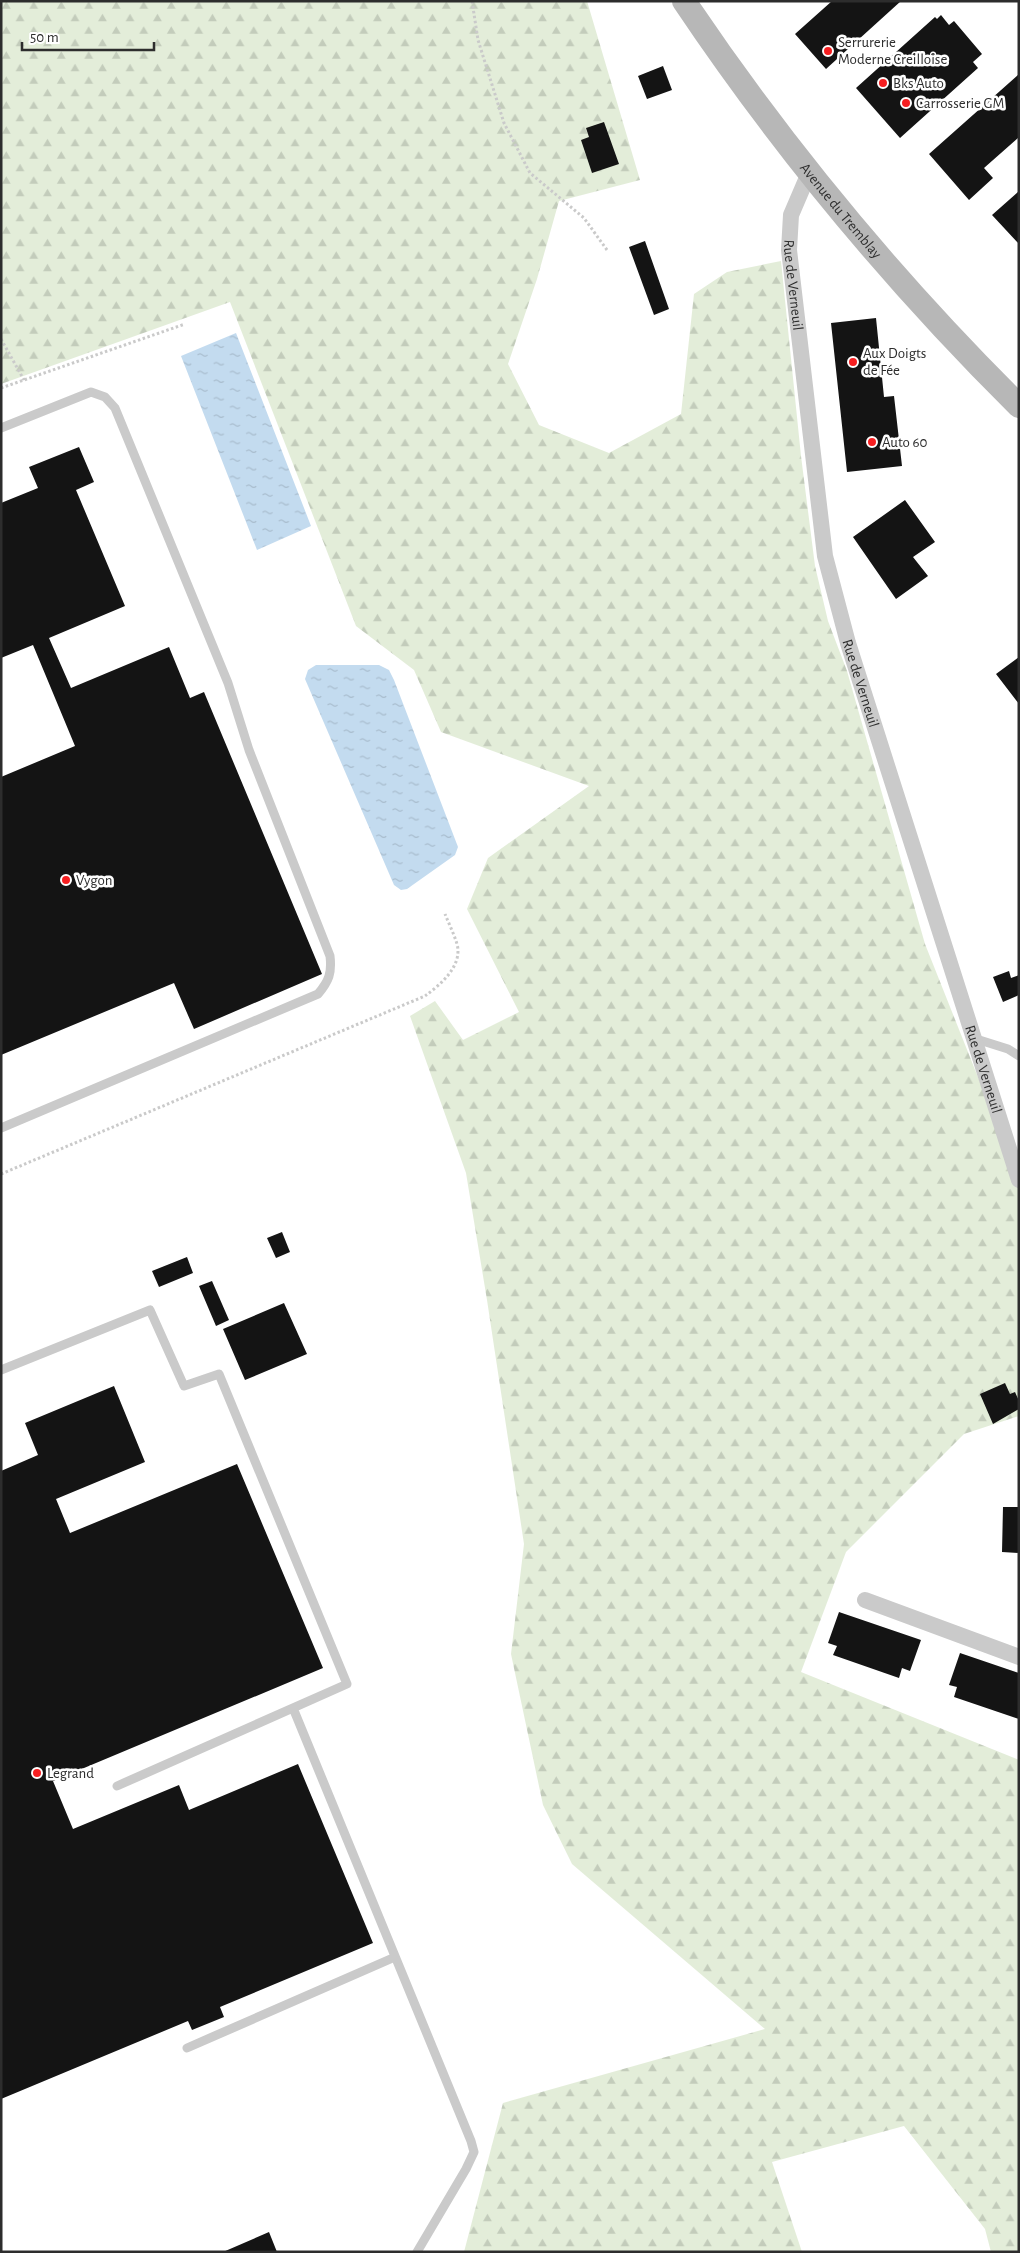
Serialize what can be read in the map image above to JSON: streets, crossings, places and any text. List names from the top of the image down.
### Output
{
  "streets": {
    "main road": ["Avenue du Tremblay"],
    "street": ["Rue de Verneuil"]
  },
  "crossings": [
    ["Avenue du Tremblay", "Rue de Verneuil"]
  ],
  "places": [
    "Serrurerie Moderne Creilloise",
    "Bks Auto",
    "Carrosserie GM",
    "Aux Doigts de Fée",
    "Auto 60",
    "Vygon",
    "Legrand"
  ],
  "scale_bar": "50 m"
}
